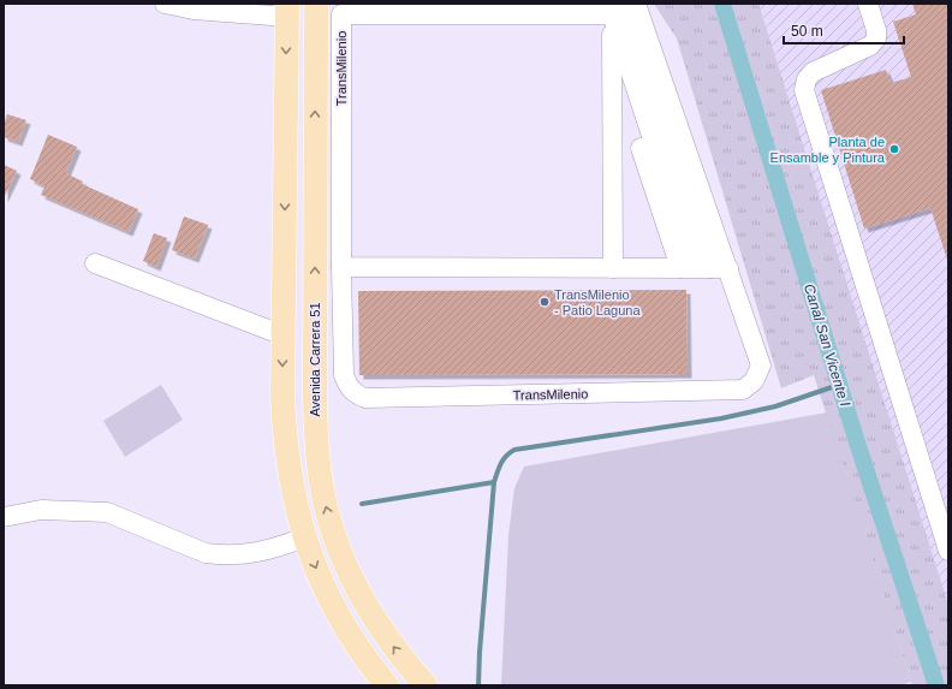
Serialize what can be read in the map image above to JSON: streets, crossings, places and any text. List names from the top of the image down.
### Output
{
  "streets": {
    "main road": ["Avenida Carrera 51"],
    "lane": ["TransMilenio"]
  },
  "water": ["Canal San Vicente I"],
  "places": ["Planta de Ensamble y Pintura", "TransMilenio - Patio Laguna"],
  "scale_bar": "50 m"
}
